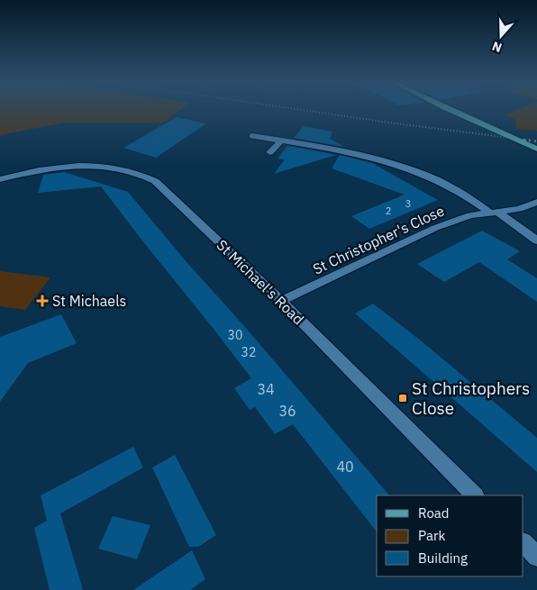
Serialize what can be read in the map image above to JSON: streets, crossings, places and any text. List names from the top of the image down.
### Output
{
  "streets": {
    "street": ["St Christopher's Close", "St Michael's Road"]
  },
  "crossings": [
    ["St Christopher's Close", "St Michael's Road"]
  ],
  "places": {
    "health": ["St Michaels"],
    "transit": ["St Christophers Close"]
  },
  "house_numbers": [
    "3",
    "2",
    "30",
    "32",
    "34",
    "36",
    "40"
  ],
  "legend": ["Road", "Park", "Building"],
  "north": "bottom"
}
